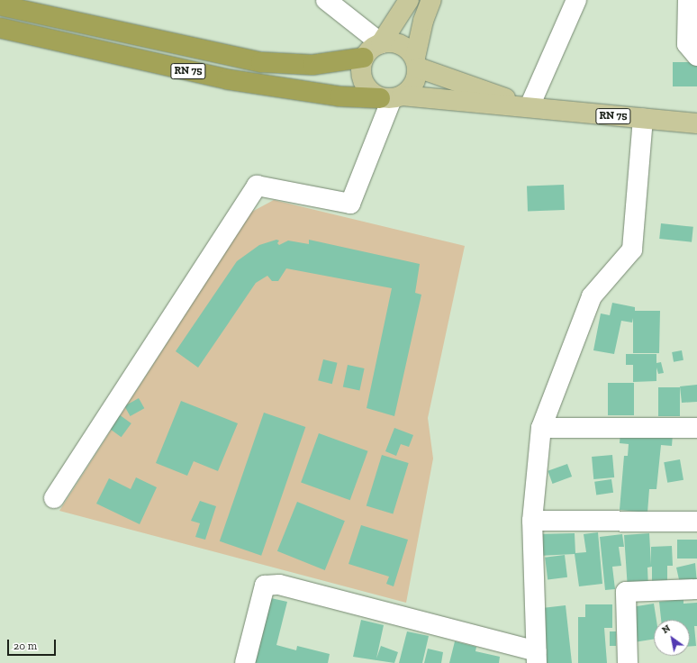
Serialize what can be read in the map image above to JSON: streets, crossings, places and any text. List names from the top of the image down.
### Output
{
  "streets": {
    "highway": ["RN 75"]
  },
  "scale_bar": "20 m",
  "north": "top left"
}
